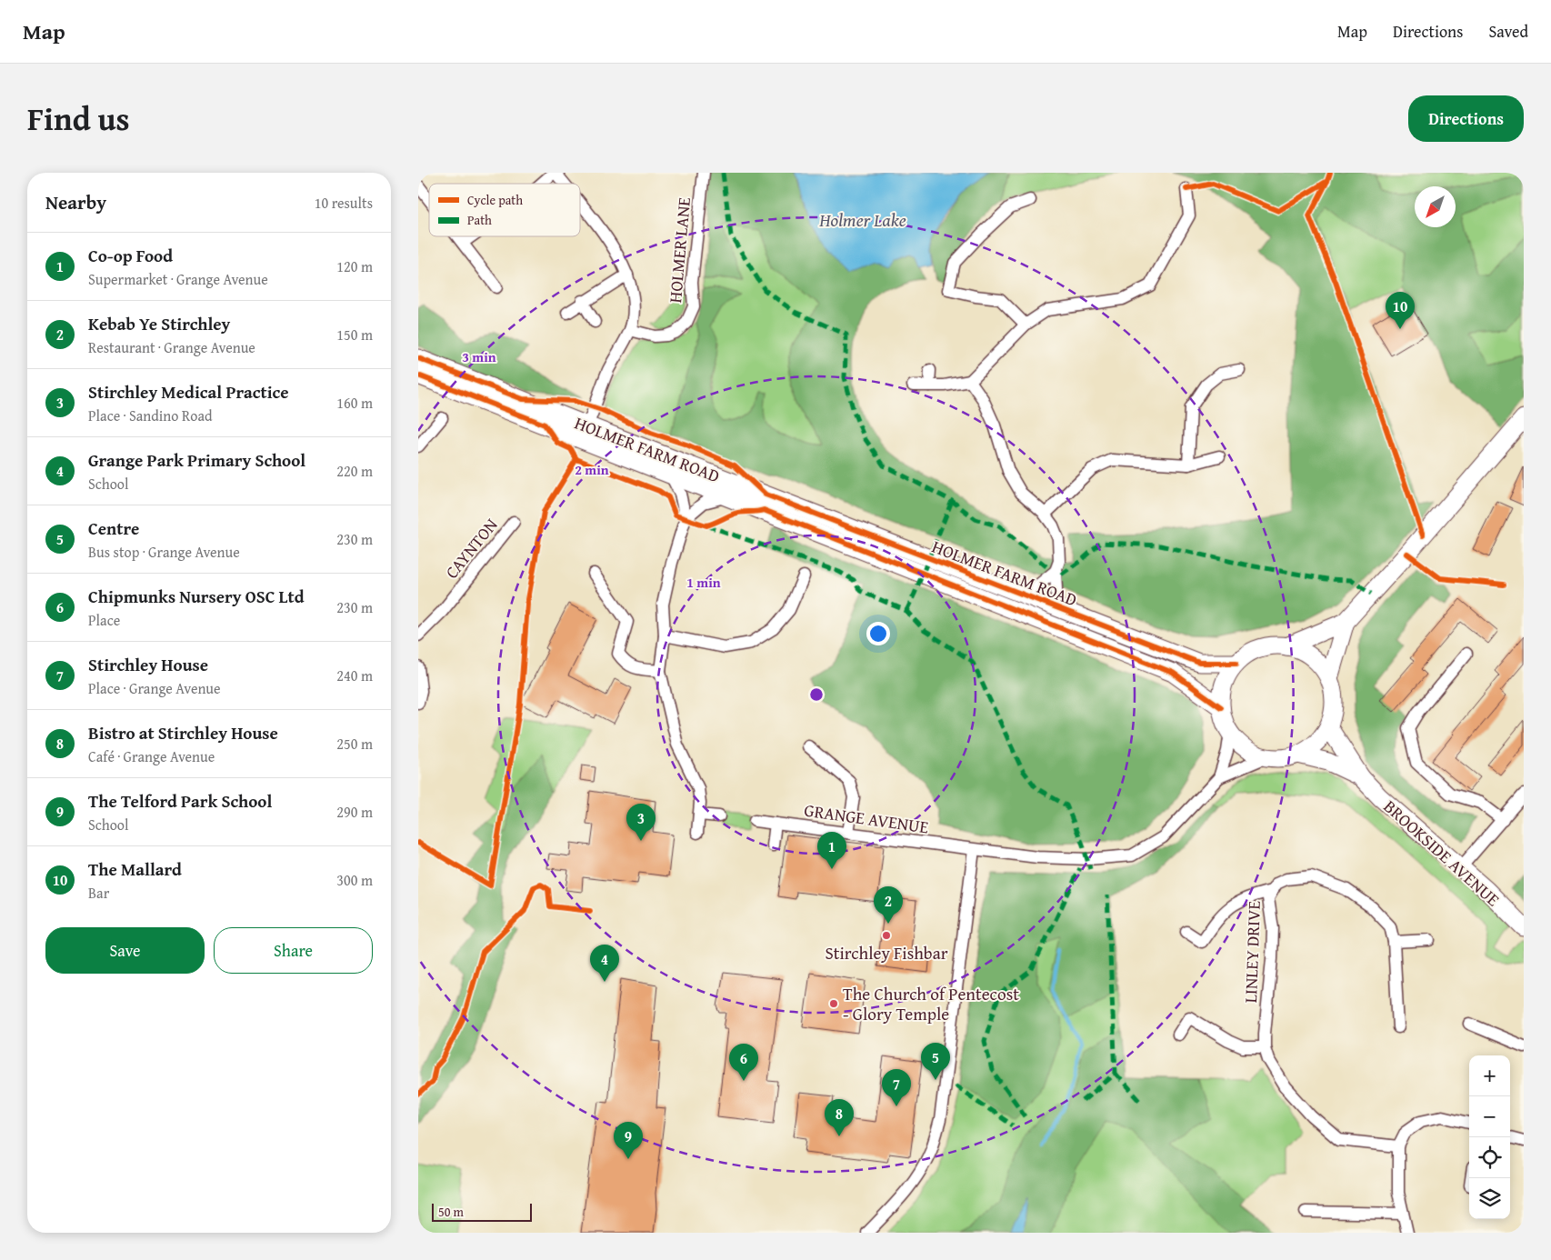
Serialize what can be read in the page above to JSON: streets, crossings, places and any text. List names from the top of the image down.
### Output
{
  "streets": {
    "street": [
      "HOLMER LANE",
      "HOLMER FARM ROAD",
      "CAYNTON",
      "GRANGE AVENUE",
      "BROOKSIDE AVENUE",
      "LINLEY DRIVE"
    ]
  },
  "crossings": [
    ["HOLMER FARM ROAD", "GRANGE AVENUE"],
    ["HOLMER FARM ROAD", "BROOKSIDE AVENUE"],
    ["GRANGE AVENUE", "BROOKSIDE AVENUE"]
  ],
  "water": ["Holmer Lake"],
  "places": ["Stirchley Fishbar", "The Church of Pentecost - Glory Temple"],
  "legend": ["Cycle path", "Path"],
  "scale_bar": "50 m",
  "north": "bottom left",
  "page": {
    "header": "Map",
    "nav": ["Map", "Directions", "Saved"],
    "title": "Find us",
    "buttons": [
      "Directions",
      ["Save", "Share"]
    ],
    "heading": ["Nearby", "10 results"],
    "list": [
      {
        "mark": "1",
        "name": "Co-op Food",
        "note": "Supermarket · Grange Avenue",
        "value": "120 m"
      },
      {
        "mark": "2",
        "name": "Kebab Ye Stirchley",
        "note": "Restaurant · Grange Avenue",
        "value": "150 m"
      },
      {
        "mark": "3",
        "name": "Stirchley Medical Practice",
        "note": "Place · Sandino Road",
        "value": "160 m"
      },
      {
        "mark": "4",
        "name": "Grange Park Primary School",
        "note": "School",
        "value": "220 m"
      },
      {
        "mark": "5",
        "name": "Centre",
        "note": "Bus stop · Grange Avenue",
        "value": "230 m"
      },
      {
        "mark": "6",
        "name": "Chipmunks Nursery OSC Ltd",
        "note": "Place",
        "value": "230 m"
      },
      {
        "mark": "7",
        "name": "Stirchley House",
        "note": "Place · Grange Avenue",
        "value": "240 m"
      },
      {
        "mark": "8",
        "name": "Bistro at Stirchley House",
        "note": "Café · Grange Avenue",
        "value": "250 m"
      },
      {
        "mark": "9",
        "name": "The Telford Park School",
        "note": "School",
        "value": "290 m"
      },
      {
        "mark": "10",
        "name": "The Mallard",
        "note": "Bar",
        "value": "300 m"
      }
    ],
    "pins": [
      "10",
      "3",
      "1",
      "2",
      "4",
      "5",
      "6",
      "7",
      "8",
      "9"
    ],
    "map_buttons": ["+", "−"],
    "scale": "50 m"
  },
  "rings": ["3 min", "2 min", "1 min"]
}
